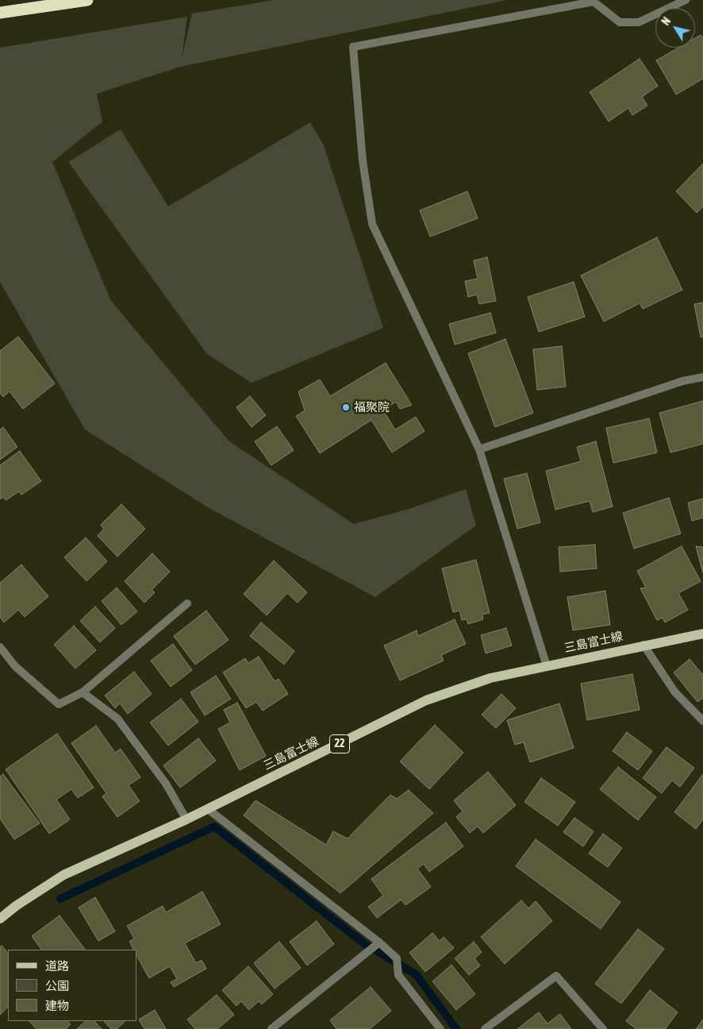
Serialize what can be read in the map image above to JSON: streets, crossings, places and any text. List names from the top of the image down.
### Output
{
  "streets": {
    "main road": ["三島富士線", "22"]
  },
  "places": ["福聚院"],
  "legend": ["道路", "公園", "建物"],
  "north": "top left"
}
